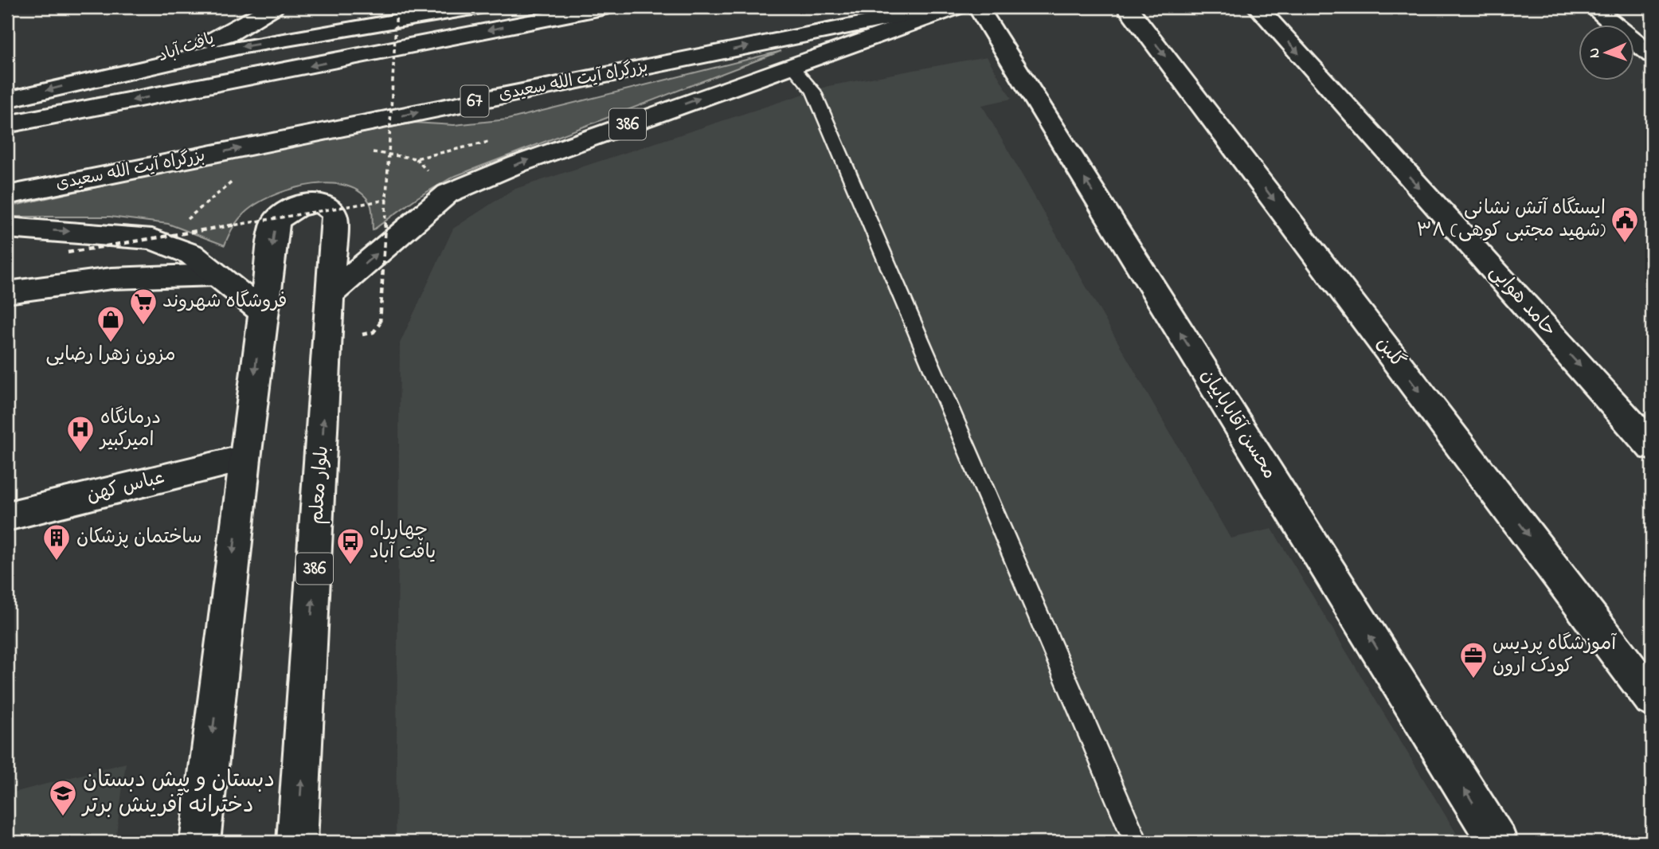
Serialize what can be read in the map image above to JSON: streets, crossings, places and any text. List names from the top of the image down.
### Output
{
  "streets": {
    "main road": [
      "یافت آباد",
      "بزرگراه آیت الله سعیدی",
      "67",
      "386",
      "حامد هوایی",
      "گلبن",
      "محسن آقاباباییان",
      "بلوار معلم",
      "عباس کهن"
    ]
  },
  "crossings": [
    ["386", "بلوار معلم"]
  ],
  "one_way": ["حامد هوایی", "گلبن", "محسن آقاباباییان"],
  "places": {
    "public building": ["ایستگاه آتش نشانی ۳۸ (شهید مجتبی کوهی)"],
    "supermarket": ["فروشگاه شهروند"],
    "shop": ["مزون زهرا رضایی"],
    "hospital": ["درمانگاه امیرکبیر"],
    "building": ["ساختمان پزشکان"],
    "bus stop": ["چهارراه یافت آباد"],
    "office": ["آموزشگاه پردیس کودک ارون"],
    "school or university": ["دبستان و پیش دبستان دخترانه آفرینش برتر"]
  },
  "north": "left"
}
